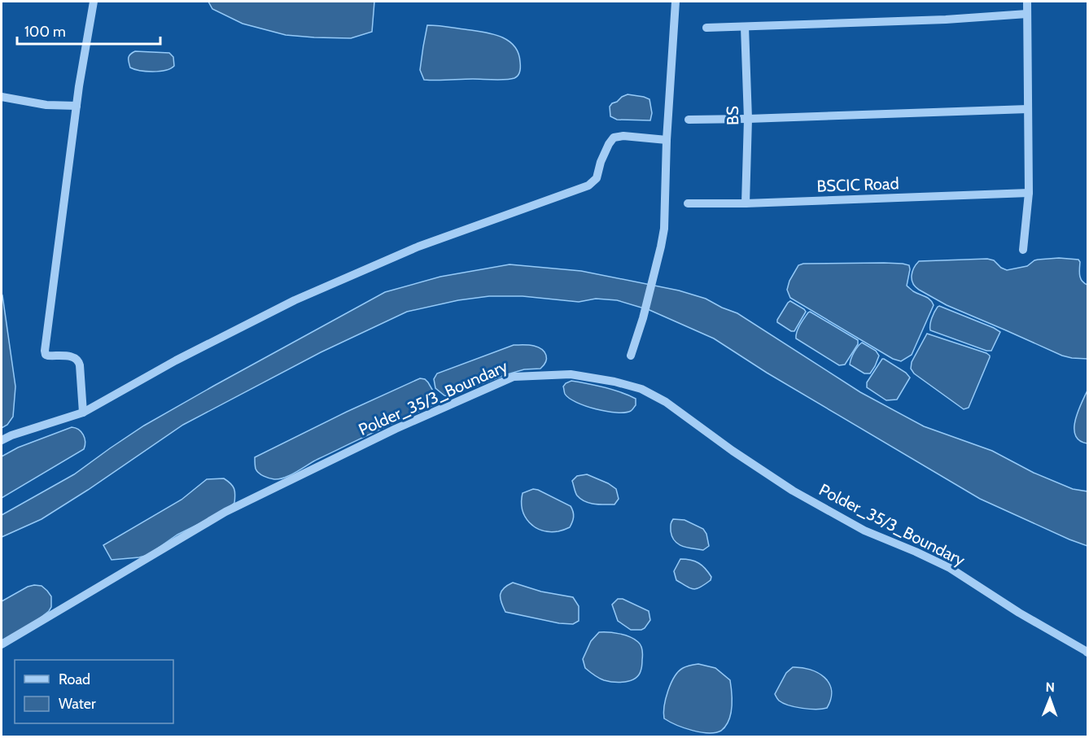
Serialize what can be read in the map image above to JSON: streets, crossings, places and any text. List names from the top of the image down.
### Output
{
  "streets": {
    "street": ["BS", "BSCIC Road", "Polder_35/3_Boundary"]
  },
  "crossings": [
    ["BS", "BSCIC Road"]
  ],
  "legend": ["Road", "Water"],
  "scale_bar": "100 m",
  "north": "top"
}
